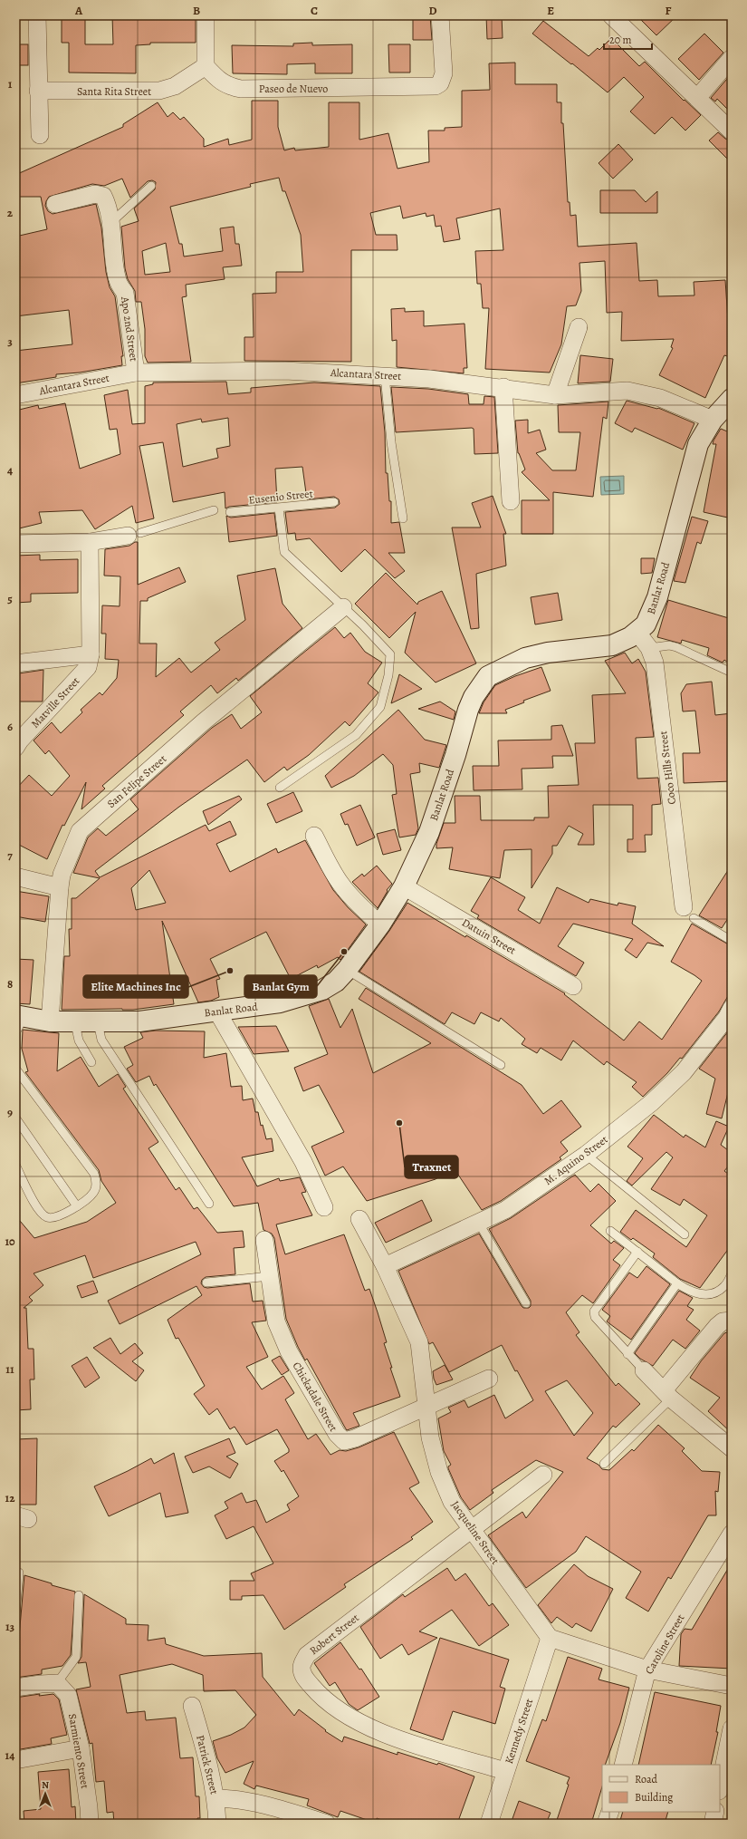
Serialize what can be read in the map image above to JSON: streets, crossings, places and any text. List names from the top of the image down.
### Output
{
  "streets": {
    "street": [
      "Paseo de Nuevo",
      "Santa Rita Street",
      "Apo 2nd Street",
      "Alcantara Street",
      "Banlat Road",
      "Matville Street",
      "Coco Hills Street",
      "San Felipe Street",
      "Datuin Street",
      "M. Aquino Street",
      "Chickadale Street",
      "Jacqueline Street",
      "Robert Street",
      "Caroline Street",
      "Kennedy Street",
      "Sarmiento Street",
      "Patrick Street"
    ],
    "lane": ["Eusenio Street"]
  },
  "crossings": [
    ["Paseo de Nuevo", "Santa Rita Street"],
    ["Apo 2nd Street", "Alcantara Street"],
    ["Alcantara Street", "Banlat Road"],
    ["Banlat Road", "Coco Hills Street"],
    ["Banlat Road", "San Felipe Street"],
    ["Banlat Road", "Datuin Street"],
    ["M. Aquino Street", "Jacqueline Street"],
    ["Chickadale Street", "Jacqueline Street"],
    ["Jacqueline Street", "Robert Street"],
    ["Jacqueline Street", "Kennedy Street"],
    ["Robert Street", "Kennedy Street"]
  ],
  "places": ["Banlat Gym", "Elite Machines Inc", "Traxnet"],
  "legend": ["Road", "Building"],
  "scale_bar": "20 m",
  "north": "top",
  "grid": {
    "columns": [
      "A",
      "B",
      "C",
      "D",
      "E",
      "F"
    ],
    "rows": [
      "1",
      "2",
      "3",
      "4",
      "5",
      "6",
      "7",
      "8",
      "9",
      "10",
      "11",
      "12",
      "13",
      "14"
    ]
  }
}
